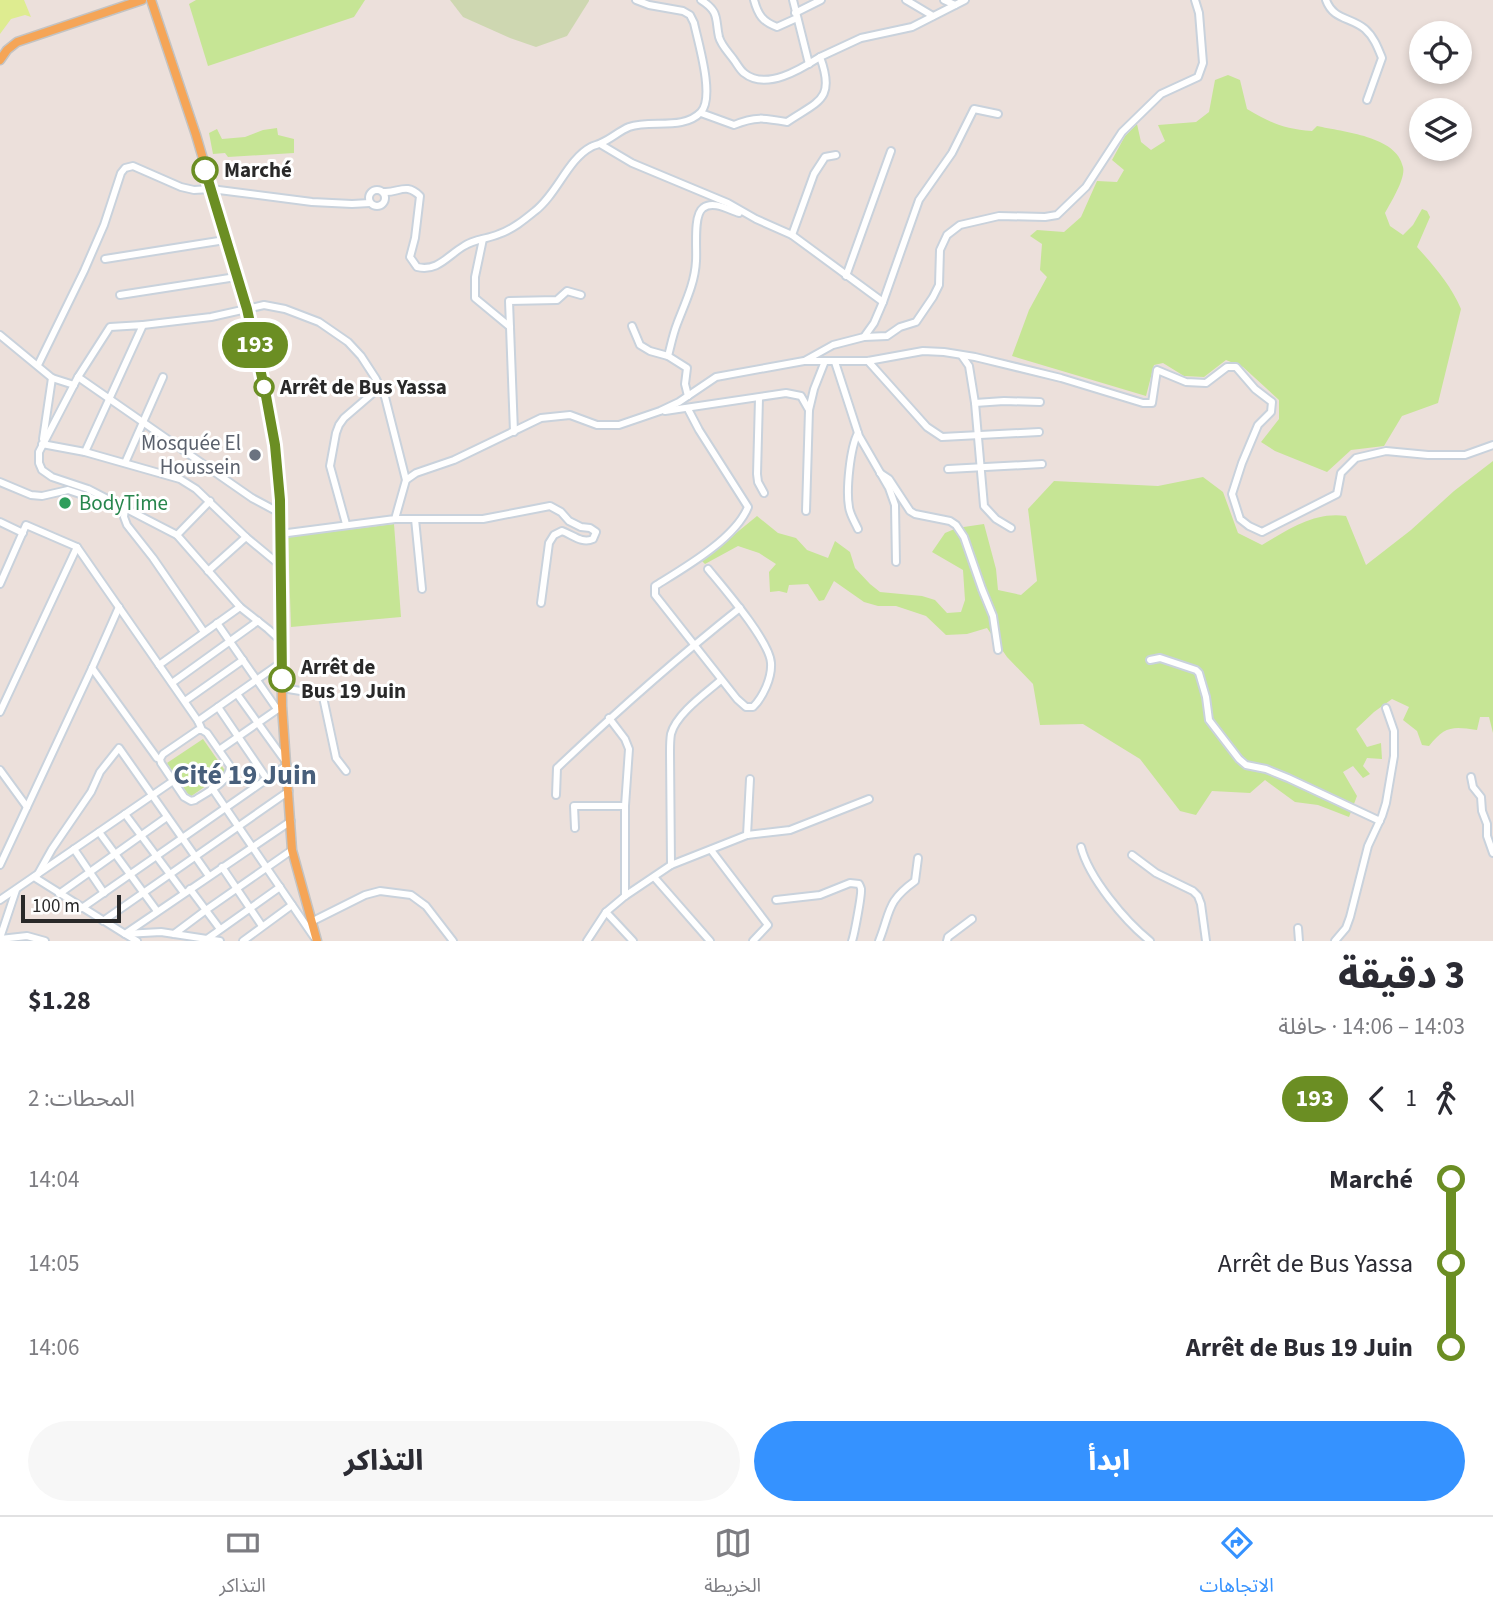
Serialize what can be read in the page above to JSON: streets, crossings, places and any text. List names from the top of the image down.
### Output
{
  "districts": ["Cité 19 Juin"],
  "places": [
    "Marché",
    "Arrêt de Bus Yassa",
    "Mosquée El Houssein",
    "BodyTime",
    "Arrêt de Bus 19 Juin"
  ],
  "lines": ["bus line 193"],
  "scale_bar": "100 m",
  "page": {
    "on_map": "193",
    "scale": "100 m",
    "heading": ["3 دقيقة", "14:03 – 14:06 · حافلة", "$1.28"],
    "legs": ["1", "193", "المحطات: 2"],
    "list": [
      {
        "name": "Marché",
        "value": "14:04"
      },
      {
        "name": "Arrêt de Bus Yassa",
        "value": "14:05"
      },
      {
        "name": "Arrêt de Bus 19 Juin",
        "value": "14:06"
      }
    ],
    "buttons": ["ابدأ", "التذاكر"],
    "tabs": ["الاتجاهات", "الخريطة", "التذاكر"]
  }
}
